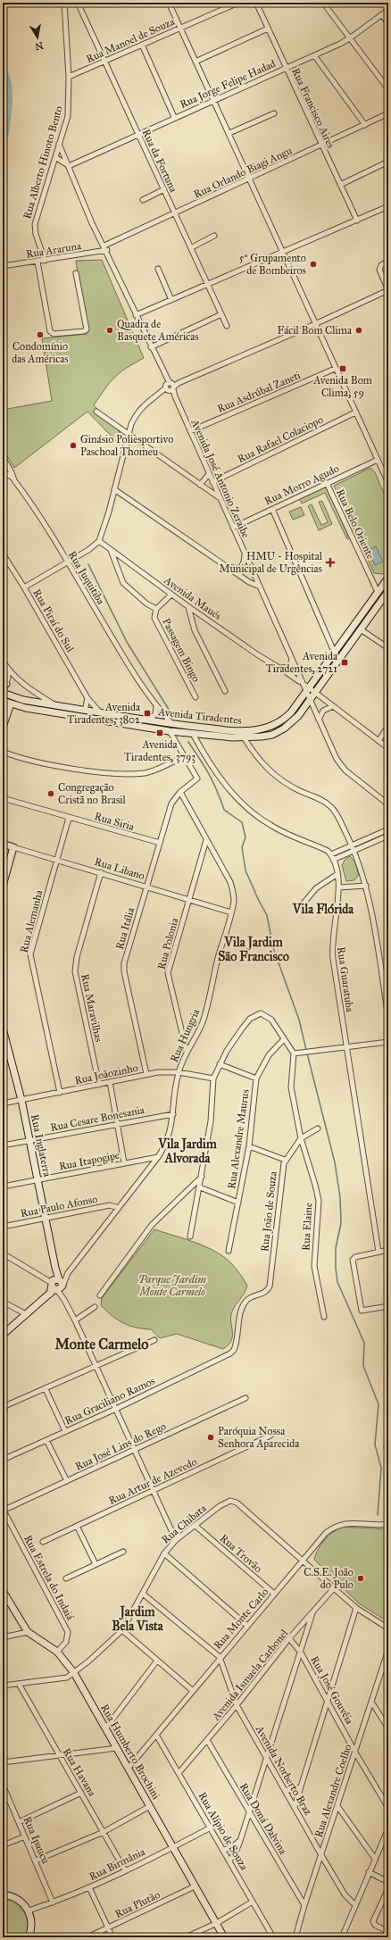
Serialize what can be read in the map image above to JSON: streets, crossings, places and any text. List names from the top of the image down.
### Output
{
  "streets": {
    "main road": [
      "Avenida Tiradentes",
      "Rua Libano",
      "Rua Inglaterra",
      "Rua Humberto Brochini"
    ],
    "street": [
      "Rua Manoel de Souza",
      "Rua Jorge Felipe Hadad",
      "Rua Francisco Aires",
      "Rua da Fortuna",
      "Rua Alberto Hinoto Bento",
      "Rua Orlando Biagi Angu",
      "Rua Araruna",
      "Rua Asdrúbal Zaneti",
      "Rua Rafael Colaciopo",
      "Avenida José Antonio Zeraibe",
      "Rua Morro Agudo",
      "Rua Belo Oriente",
      "Rua Juquitiba",
      "Avenida Maués",
      "Rua Piraí do Sul",
      "Passagem Bingo",
      "Rua Siria",
      "Rua Alemanha",
      "Rua Itália",
      "Rua Polonia",
      "Rua Guaratuba",
      "Rua Maravilhas",
      "Rua Hungria",
      "Rua Joãozinho",
      "Rua Cesare Bonesania",
      "Rua Alexandre Maurus",
      "Rua Itapogipe",
      "Rua Paulo Afonso",
      "Rua João de Souza",
      "Rua Elaine",
      "Rua Graciliano Ramos",
      "Rua José Lins do Rego",
      "Rua Artur de Azevedo",
      "Rua Chibata",
      "Rua Trovão",
      "Rua Estrela do Indaiá",
      "Rua Monte Carlo",
      "Avenida Ismaela Carbonel",
      "Rua José Gouvêia",
      "Avenida Norberto Braz",
      "Rua Havana",
      "Rua Alexandre Coelho",
      "Rua Doná Dalvina",
      "Rua Alípio de Souza",
      "Rua Ipaucu",
      "Rua Birmânia",
      "Rua Plutão"
    ]
  },
  "crossings": [
    ["Rua Manoel de Souza", "Rua da Fortuna"],
    ["Rua Manoel de Souza", "Rua Alberto Hinoto Bento"],
    ["Rua Jorge Felipe Hadad", "Rua Francisco Aires"],
    ["Rua Jorge Felipe Hadad", "Rua da Fortuna"],
    ["Rua Jorge Felipe Hadad", "Avenida José Antonio Zeraibe"],
    ["Rua Francisco Aires", "Rua Orlando Biagi Angu"],
    ["Rua da Fortuna", "Rua Orlando Biagi Angu"],
    ["Rua Alberto Hinoto Bento", "Rua Araruna"],
    ["Rua Alberto Hinoto Bento", "Avenida José Antonio Zeraibe"],
    ["Rua Orlando Biagi Angu", "Rua Araruna"],
    ["Rua Orlando Biagi Angu", "Avenida José Antonio Zeraibe"],
    ["Rua Araruna", "Avenida José Antonio Zeraibe"],
    ["Rua Asdrúbal Zaneti", "Avenida José Antonio Zeraibe"],
    ["Rua Rafael Colaciopo", "Avenida José Antonio Zeraibe"],
    ["Avenida José Antonio Zeraibe", "Rua Morro Agudo"],
    ["Avenida José Antonio Zeraibe", "Avenida Maués"],
    ["Avenida José Antonio Zeraibe", "Avenida Tiradentes"],
    ["Rua Morro Agudo", "Rua Belo Oriente"],
    ["Rua Belo Oriente", "Avenida Tiradentes"],
    ["Rua Juquitiba", "Avenida Tiradentes"],
    ["Avenida Maués", "Passagem Bingo"],
    ["Avenida Maués", "Avenida Tiradentes"],
    ["Rua Piraí do Sul", "Avenida Tiradentes"],
    ["Rua Siria", "Rua Alemanha"],
    ["Rua Siria", "Rua Itália"],
    ["Rua Libano", "Rua Alemanha"],
    ["Rua Libano", "Rua Itália"],
    ["Rua Libano", "Rua Polonia"],
    ["Rua Libano", "Rua Maravilhas"],
    ["Rua Libano", "Rua Hungria"],
    ["Rua Alemanha", "Rua Joãozinho"],
    ["Rua Itália", "Rua Hungria"],
    ["Rua Itália", "Rua Joãozinho"],
    ["Rua Polonia", "Rua Hungria"],
    ["Rua Maravilhas", "Rua Joãozinho"],
    ["Rua Hungria", "Rua Joãozinho"],
    ["Rua Hungria", "Rua Cesare Bonesania"],
    ["Rua Hungria", "Rua Inglaterra"],
    ["Rua Hungria", "Rua Itapogipe"],
    ["Rua Hungria", "Rua Paulo Afonso"],
    ["Rua Joãozinho", "Rua Inglaterra"],
    ["Rua Cesare Bonesania", "Rua Inglaterra"],
    ["Rua Inglaterra", "Rua Itapogipe"],
    ["Rua Inglaterra", "Rua Paulo Afonso"],
    ["Rua João de Souza", "Rua Elaine"],
    ["Rua João de Souza", "Rua Graciliano Ramos"],
    ["Rua José Lins do Rego", "Rua Estrela do Indaiá"],
    ["Rua Chibata", "Rua Trovão"],
    ["Rua Chibata", "Rua Monte Carlo"],
    ["Rua Chibata", "Rua Humberto Brochini"],
    ["Rua Trovão", "Rua Monte Carlo"],
    ["Rua Estrela do Indaiá", "Rua Humberto Brochini"],
    ["Rua Monte Carlo", "Rua Humberto Brochini"],
    ["Rua Monte Carlo", "Avenida Norberto Braz"],
    ["Rua Monte Carlo", "Rua Alípio de Souza"],
    ["Avenida Ismaela Carbonel", "Rua José Gouvêia"],
    ["Avenida Ismaela Carbonel", "Avenida Norberto Braz"],
    ["Avenida Ismaela Carbonel", "Rua Doná Dalvina"],
    ["Avenida Ismaela Carbonel", "Rua Alípio de Souza"],
    ["Rua José Gouvêia", "Rua Alexandre Coelho"],
    ["Rua Humberto Brochini", "Rua Birmânia"],
    ["Rua Humberto Brochini", "Rua Plutão"],
    ["Avenida Norberto Braz", "Rua Alexandre Coelho"],
    ["Rua Havana", "Rua Birmânia"],
    ["Rua Alexandre Coelho", "Rua Doná Dalvina"],
    ["Rua Alípio de Souza", "Rua Birmânia"],
    ["Rua Ipaucu", "Rua Birmânia"]
  ],
  "districts": [
    "Vila Flórida",
    "Vila Jardim São Francisco",
    "Vila Jardim Alvorada",
    "Monte Carmelo",
    "Jardim Bela Vista"
  ],
  "parks": ["Parque Jardim Monte Carmelo"],
  "places": {
    "other": [
      "5º Grupamento de Bombeiros",
      "Quadra de Basquete Américas",
      "Fácil Bom Clima",
      "Condomínio das Américas",
      "Ginásio Poliesportivo Paschoal Thomeu",
      "Congregação Cristã no Brasil",
      "Paróquia Nossa Senhora Aparecida",
      "C.S.E. João do Pulo"
    ],
    "transit": [
      "Avenida Bom Clima, 59",
      "Avenida Tiradentes, 2721",
      "Avenida Tiradentes, 3802",
      "Avenida Tiradentes, 3793"
    ],
    "health": ["HMU - Hospital Municipal de Urgências"]
  },
  "north": "bottom"
}
